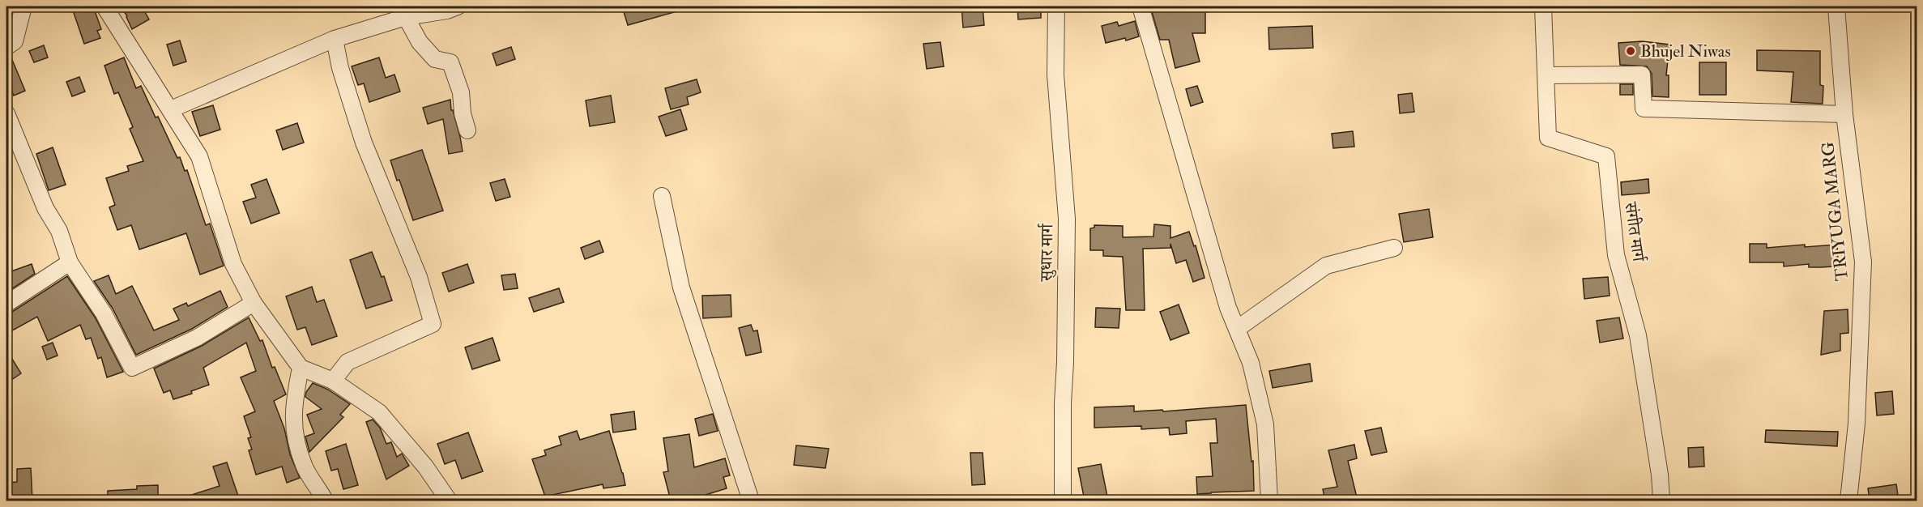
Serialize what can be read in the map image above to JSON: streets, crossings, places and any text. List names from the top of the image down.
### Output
{
  "streets": {
    "street": ["TRIYUGA MARG", "संगीत मार्ग", "सुधार मार्ग"]
  },
  "places": ["Bhujel Niwas"]
}
